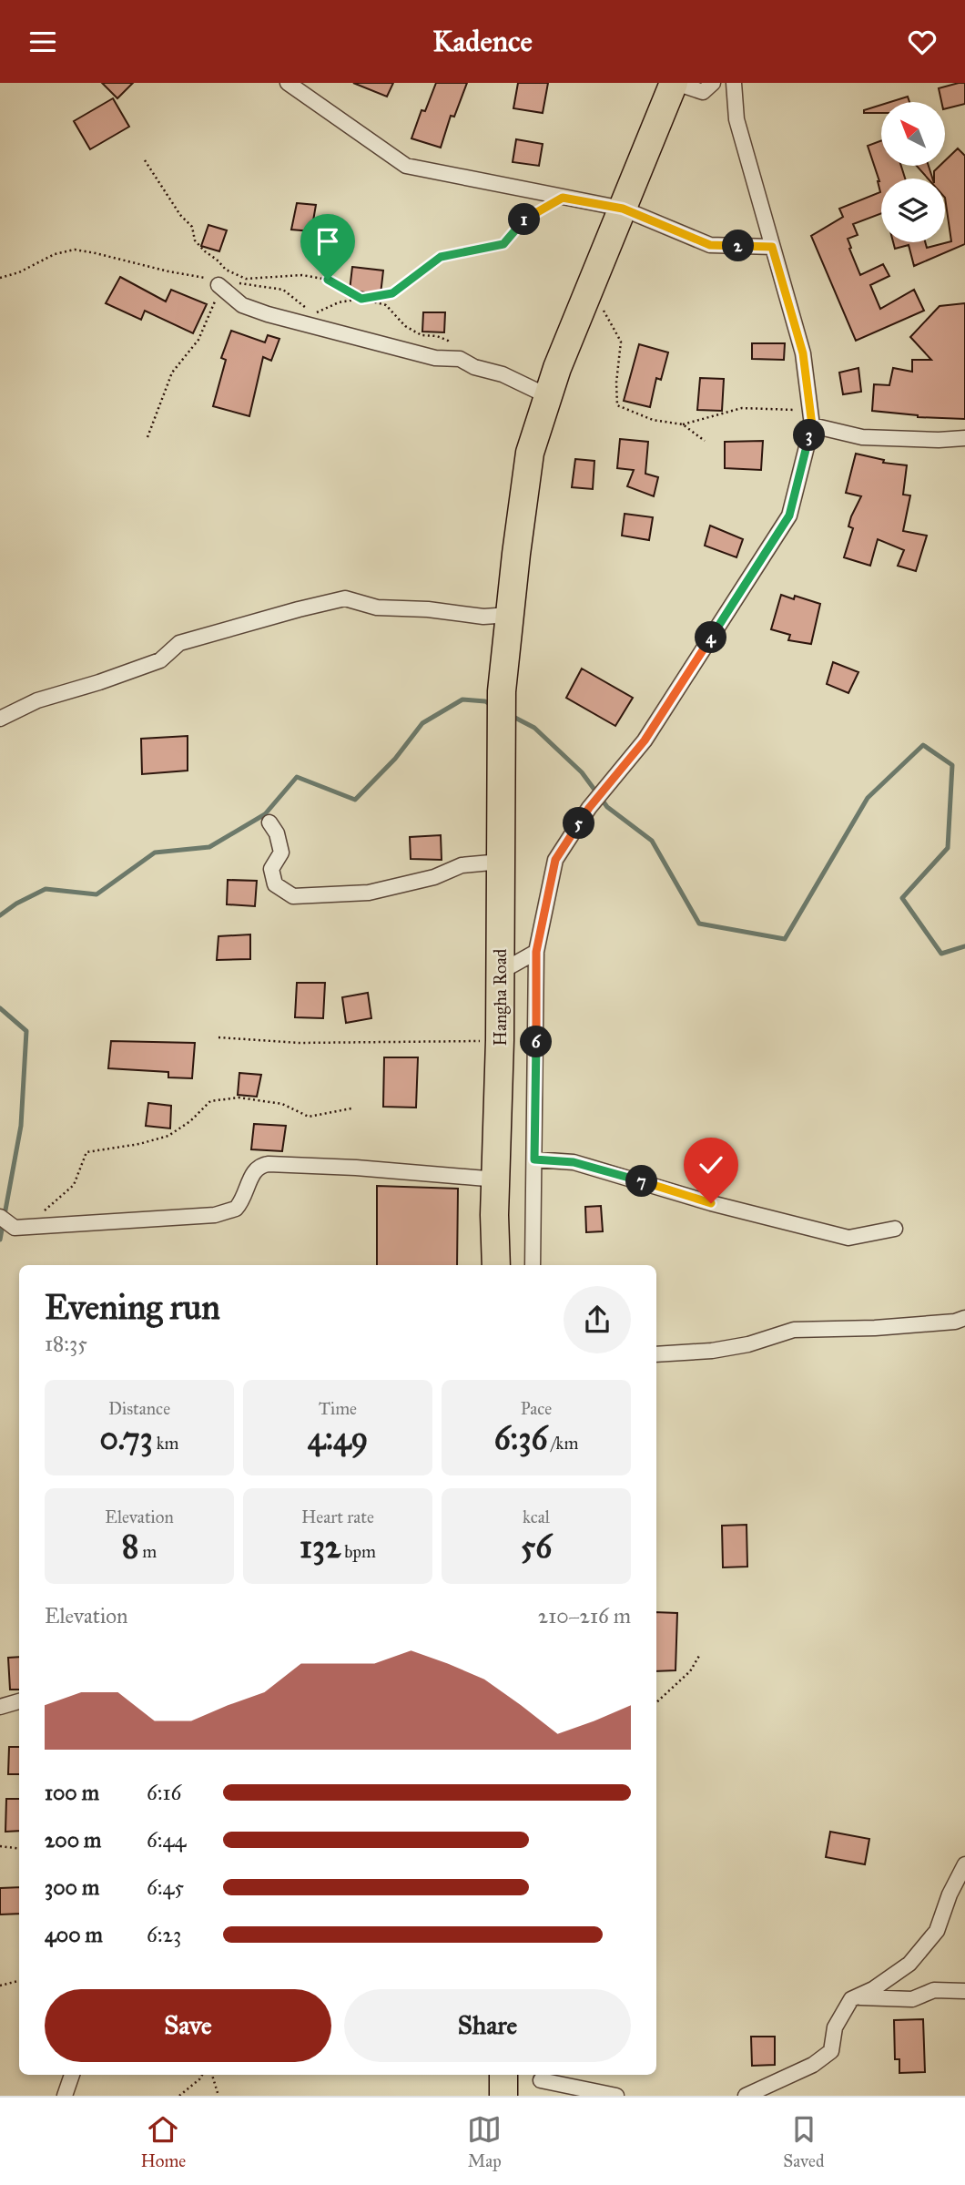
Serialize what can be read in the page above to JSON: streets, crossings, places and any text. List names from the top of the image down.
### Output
{
  "streets": {
    "highway": ["Hangha Road"]
  },
  "north": "top left",
  "page": {
    "header": "Kadence",
    "pins": [
      "1",
      "2",
      "3",
      "4",
      "5",
      "6",
      "7"
    ],
    "heading": ["Evening run", "18:35"],
    "stats": [
      ["Distance", "0.73 km"],
      ["Time", "4:49"],
      ["Pace", "6:36 /km"],
      ["Elevation", "8 m"],
      ["Heart rate", "132 bpm"],
      ["kcal", "56"]
    ],
    "chart": ["Elevation", "210–216 m"],
    "list": [
      {
        "name": "100 m",
        "note": "6:16"
      },
      {
        "name": "200 m",
        "note": "6:44"
      },
      {
        "name": "300 m",
        "note": "6:45"
      },
      {
        "name": "400 m",
        "note": "6:23"
      }
    ],
    "buttons": ["Save", "Share"],
    "tabs": ["Home", "Map", "Saved"]
  }
}
